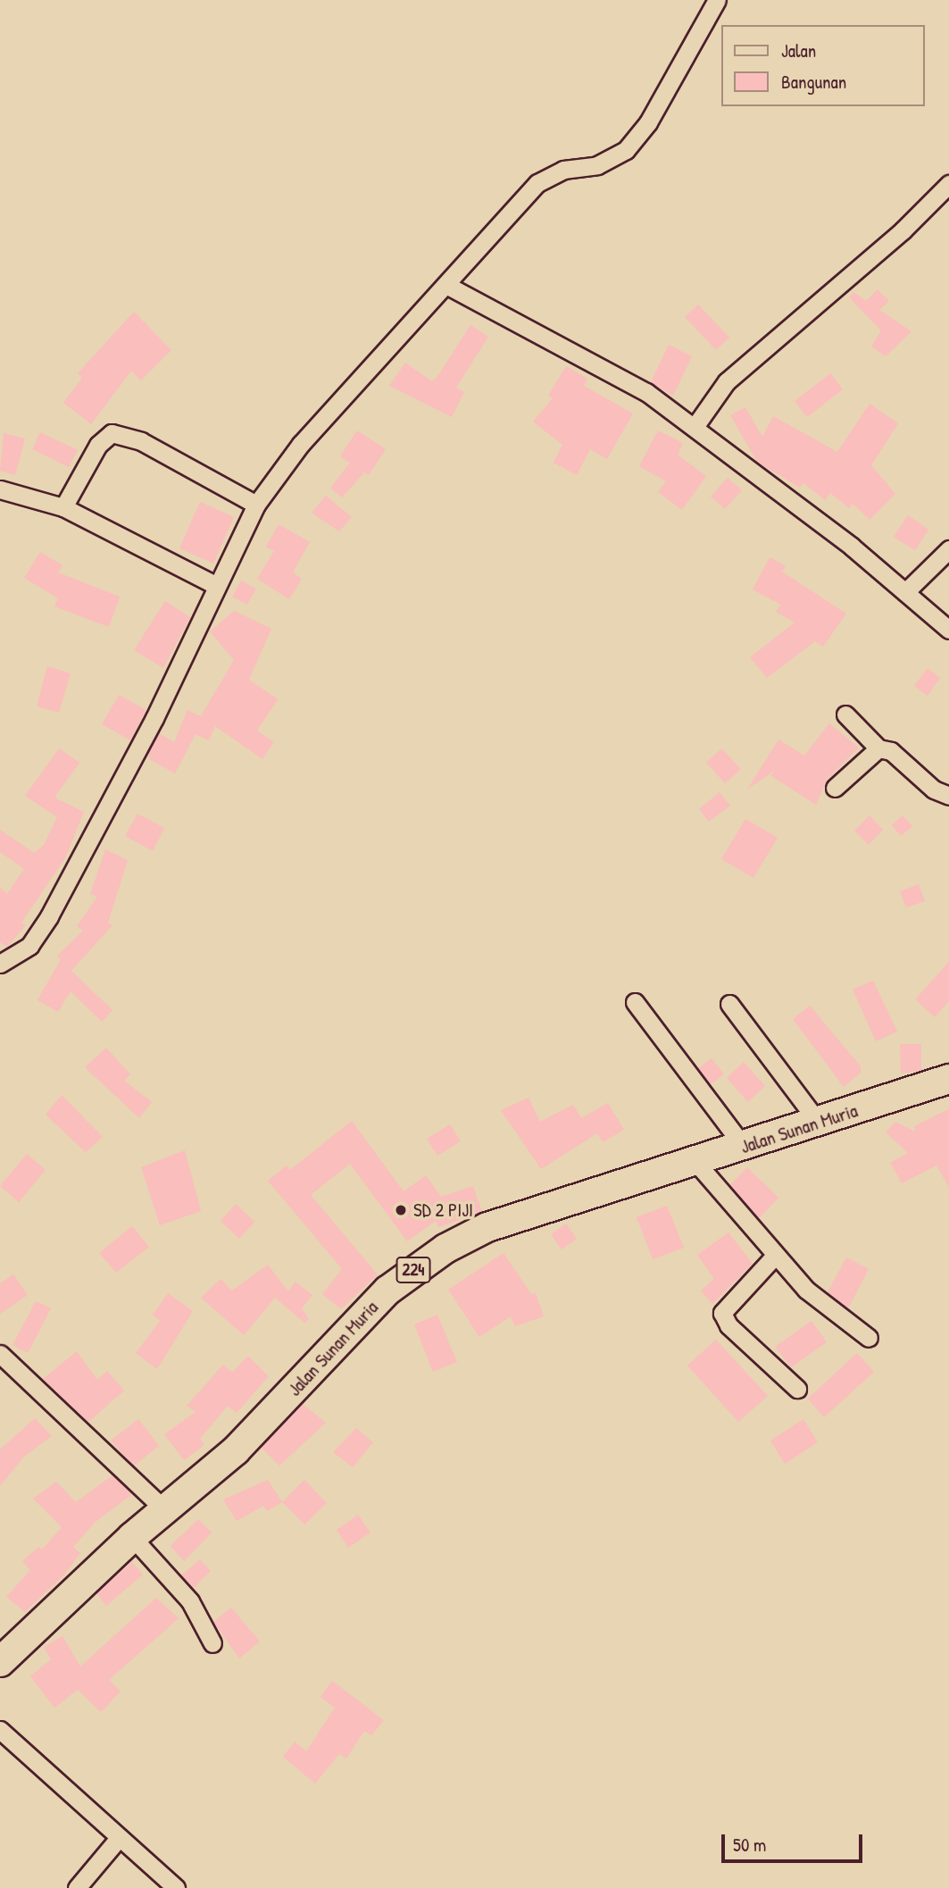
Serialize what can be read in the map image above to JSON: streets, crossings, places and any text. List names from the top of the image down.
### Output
{
  "streets": {
    "main road": ["Jalan Sunan Muria", "224"]
  },
  "places": ["SD 2 PIJI"],
  "legend": ["Jalan", "Bangunan"],
  "scale_bar": "50 m"
}
